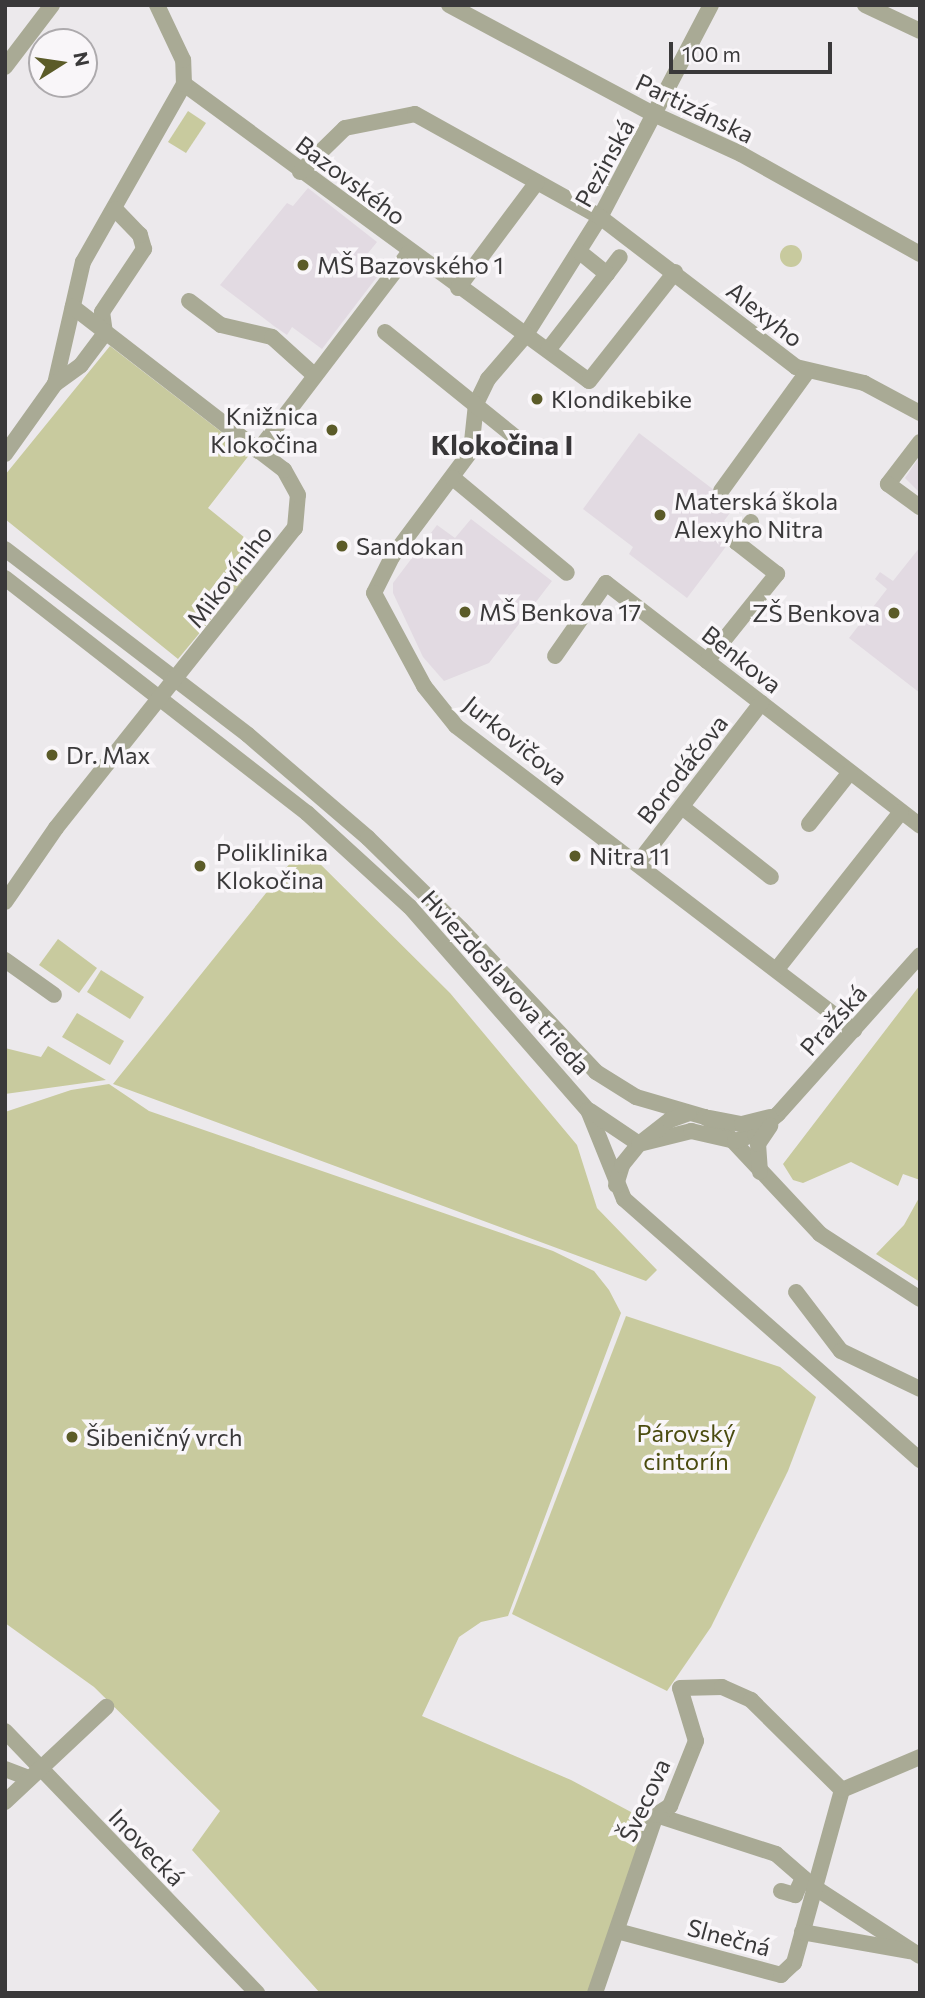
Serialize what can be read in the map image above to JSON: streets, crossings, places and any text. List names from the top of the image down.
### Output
{
  "streets": {
    "street": [
      "Partizánska",
      "Pezinská",
      "Bazovského",
      "Alexyho",
      "Mikovíniho",
      "Benkova",
      "Jurkovičova",
      "Borodáčova",
      "Hviezdoslavova trieda",
      "Pražská",
      "Švecova",
      "Inovecká",
      "Slnečná"
    ]
  },
  "crossings": [
    ["Partizánska", "Pezinská"],
    ["Pezinská", "Bazovského"],
    ["Pezinská", "Alexyho"],
    ["Pezinská", "Jurkovičova"],
    ["Bazovského", "Alexyho"],
    ["Bazovského", "Jurkovičova"],
    ["Mikovíniho", "Hviezdoslavova trieda"],
    ["Benkova", "Borodáčova"],
    ["Jurkovičova", "Borodáčova"],
    ["Jurkovičova", "Pražská"],
    ["Švecova", "Slnečná"]
  ],
  "districts": ["Klokočina I"],
  "parks": ["Párovský cintorín"],
  "places": [
    "MŠ Bazovského 1",
    "Klondikebike",
    "Knižnica Klokočina",
    "Materská škola Alexyho Nitra",
    "Sandokan",
    "MŠ Benkova 17",
    "ZŠ Benkova",
    "Dr. Max",
    "Nitra 11",
    "Poliklinika Klokočina",
    "Šibeničný vrch"
  ],
  "scale_bar": "100 m",
  "north": "right"
}
